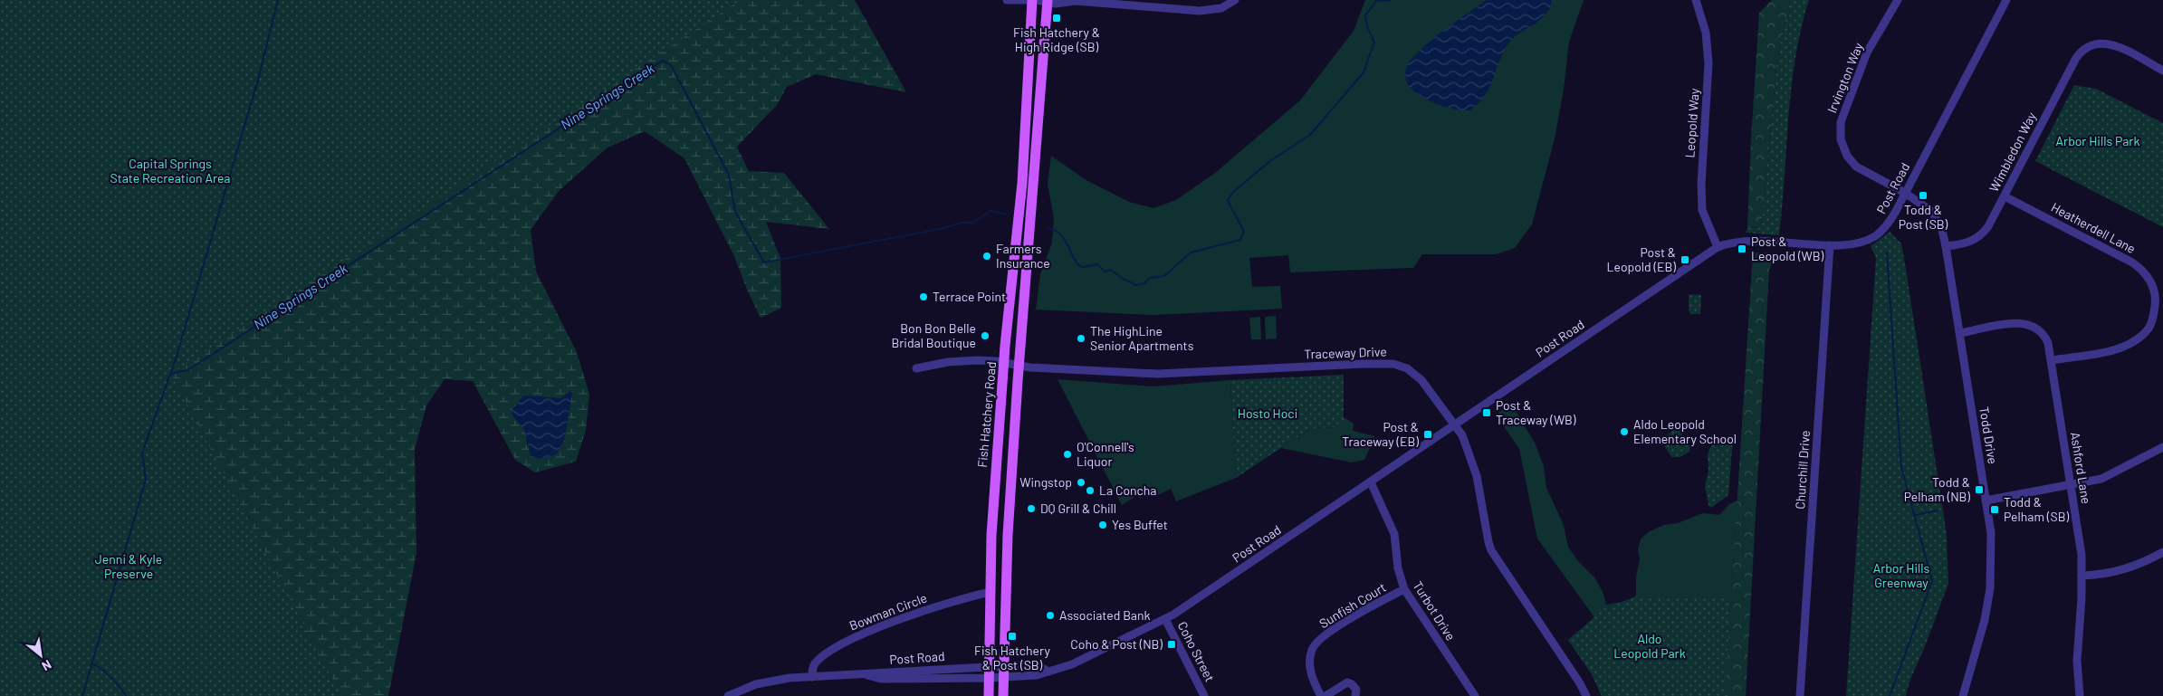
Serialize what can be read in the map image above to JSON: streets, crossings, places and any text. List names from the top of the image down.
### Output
{
  "streets": {
    "main road": ["Fish Hatchery Road"],
    "street": [
      "Irvington Way",
      "Leopold Way",
      "Wimbledon Way",
      "Post Road",
      "Heatherdell Lane",
      "Traceway Drive",
      "Todd Drive",
      "Ashford Lane",
      "Churchill Drive",
      "Sunfish Court",
      "Turbot Drive",
      "Bowman Circle",
      "Coho Street"
    ]
  },
  "crossings": [
    ["Irvington Way", "Post Road"],
    ["Irvington Way", "Todd Drive"],
    ["Leopold Way", "Post Road"],
    ["Wimbledon Way", "Heatherdell Lane"],
    ["Wimbledon Way", "Todd Drive"],
    ["Post Road", "Traceway Drive"],
    ["Post Road", "Fish Hatchery Road"],
    ["Post Road", "Todd Drive"],
    ["Post Road", "Churchill Drive"],
    ["Post Road", "Turbot Drive"],
    ["Post Road", "Bowman Circle"],
    ["Post Road", "Coho Street"],
    ["Heatherdell Lane", "Ashford Lane"],
    ["Traceway Drive", "Fish Hatchery Road"],
    ["Fish Hatchery Road", "Bowman Circle"],
    ["Todd Drive", "Ashford Lane"],
    ["Sunfish Court", "Turbot Drive"]
  ],
  "water": ["Nine Springs Creek"],
  "parks": [
    "Arbor Hills Park",
    "Capital Springs State Recreation Area",
    "Hosto Hoci",
    "Jenni & Kyle Preserve",
    "Arbor Hills Greenway",
    "Aldo Leopold Park"
  ],
  "places": {
    "transit": [
      "Fish Hatchery & High Ridge (SB)",
      "Todd & Post (SB)",
      "Post & Leopold (WB)",
      "Post & Leopold (EB)",
      "Post & Traceway (WB)",
      "Post & Traceway (EB)",
      "Todd & Pelham (NB)",
      "Todd & Pelham (SB)",
      "Fish Hatchery & Post (SB)",
      "Coho & Post (NB)"
    ],
    "other": [
      "Farmers Insurance",
      "Terrace Point",
      "Bon Bon Belle Bridal Boutique",
      "The HighLine Senior Apartments",
      "Aldo Leopold Elementary School",
      "O'Connell's Liquor",
      "Wingstop",
      "La Concha",
      "DQ Grill & Chill",
      "Yes Buffet",
      "Associated Bank"
    ]
  },
  "north": "bottom right"
}
